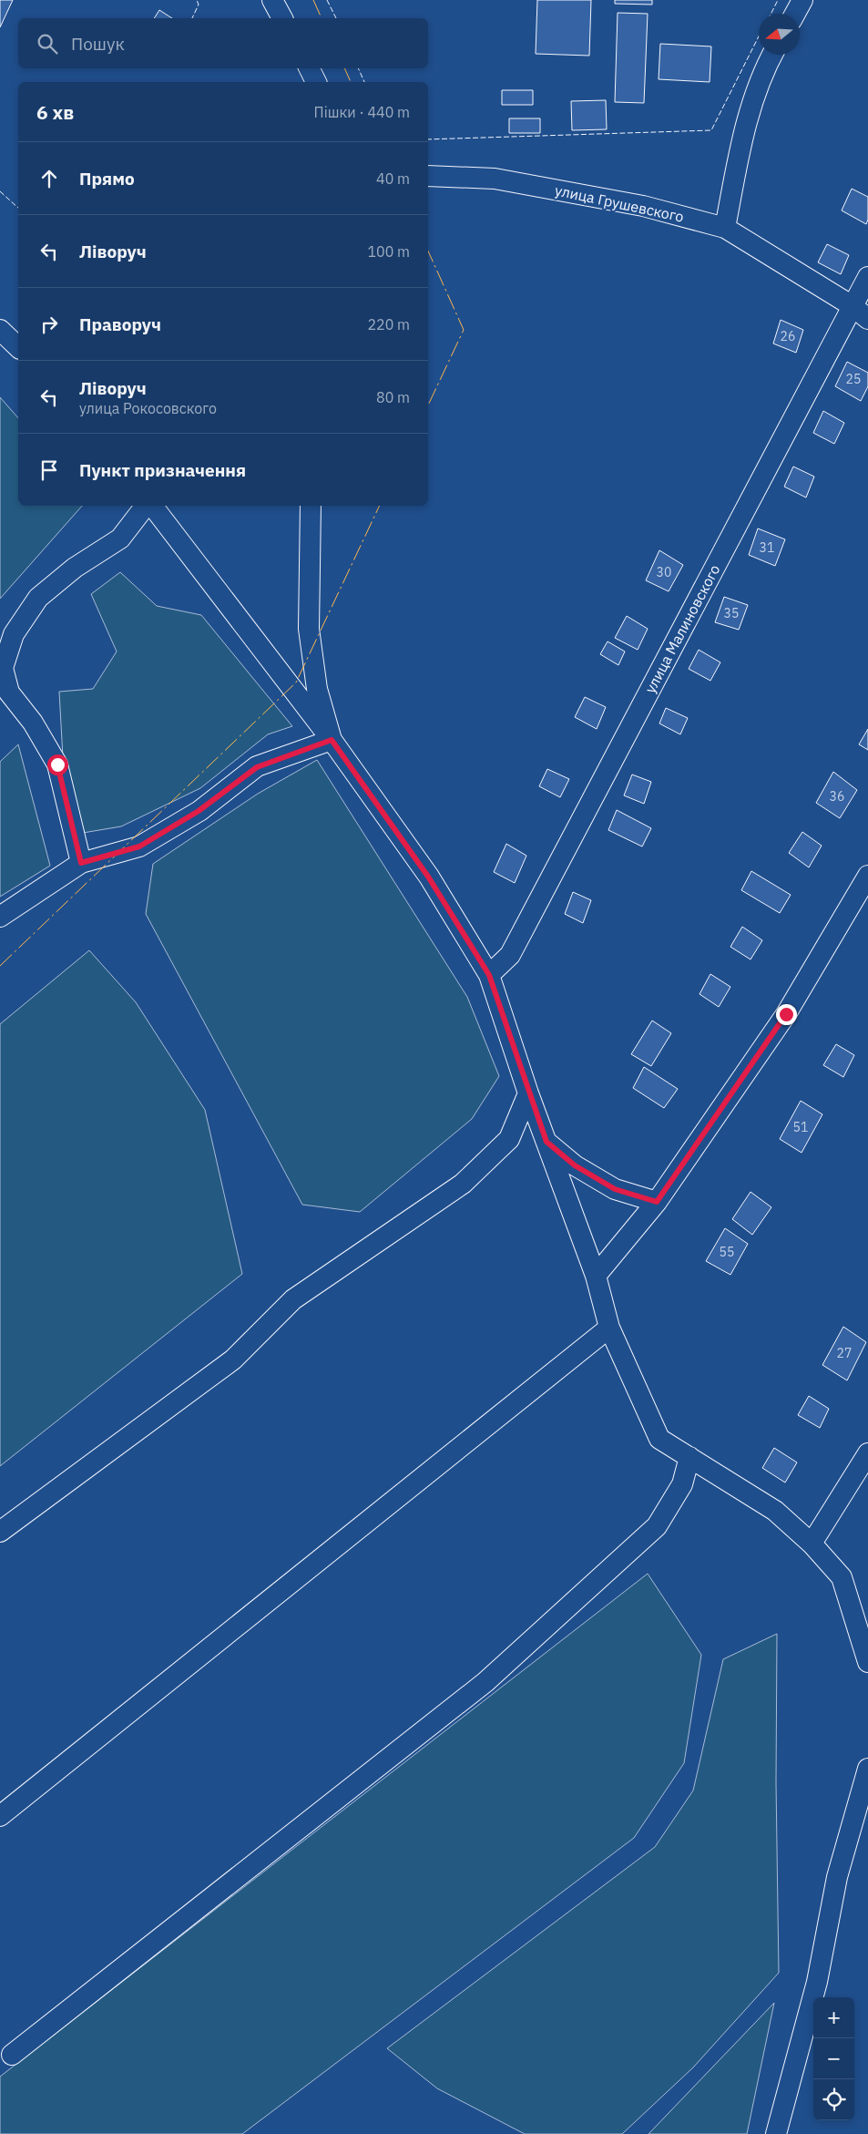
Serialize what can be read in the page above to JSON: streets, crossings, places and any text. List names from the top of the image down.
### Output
{
  "streets": {
    "street": ["улица Грушевского", "улица Малиновского"]
  },
  "crossings": [
    ["улица Грушевского", "улица Малиновского"]
  ],
  "house_numbers": [
    "26",
    "25",
    "31",
    "30",
    "35",
    "36",
    "51",
    "55",
    "27"
  ],
  "north": "left",
  "page": {
    "search": "Пошук",
    "heading": ["6 хв", "Пішки · 440 m"],
    "list": [
      ["Прямо", "40 m"],
      ["Ліворуч", "100 m"],
      ["Праворуч", "220 m"],
      ["Ліворуч", "улица Рокосовского", "80 m"],
      "Пункт призначення"
    ],
    "map_buttons": ["+", "−"]
  }
}
